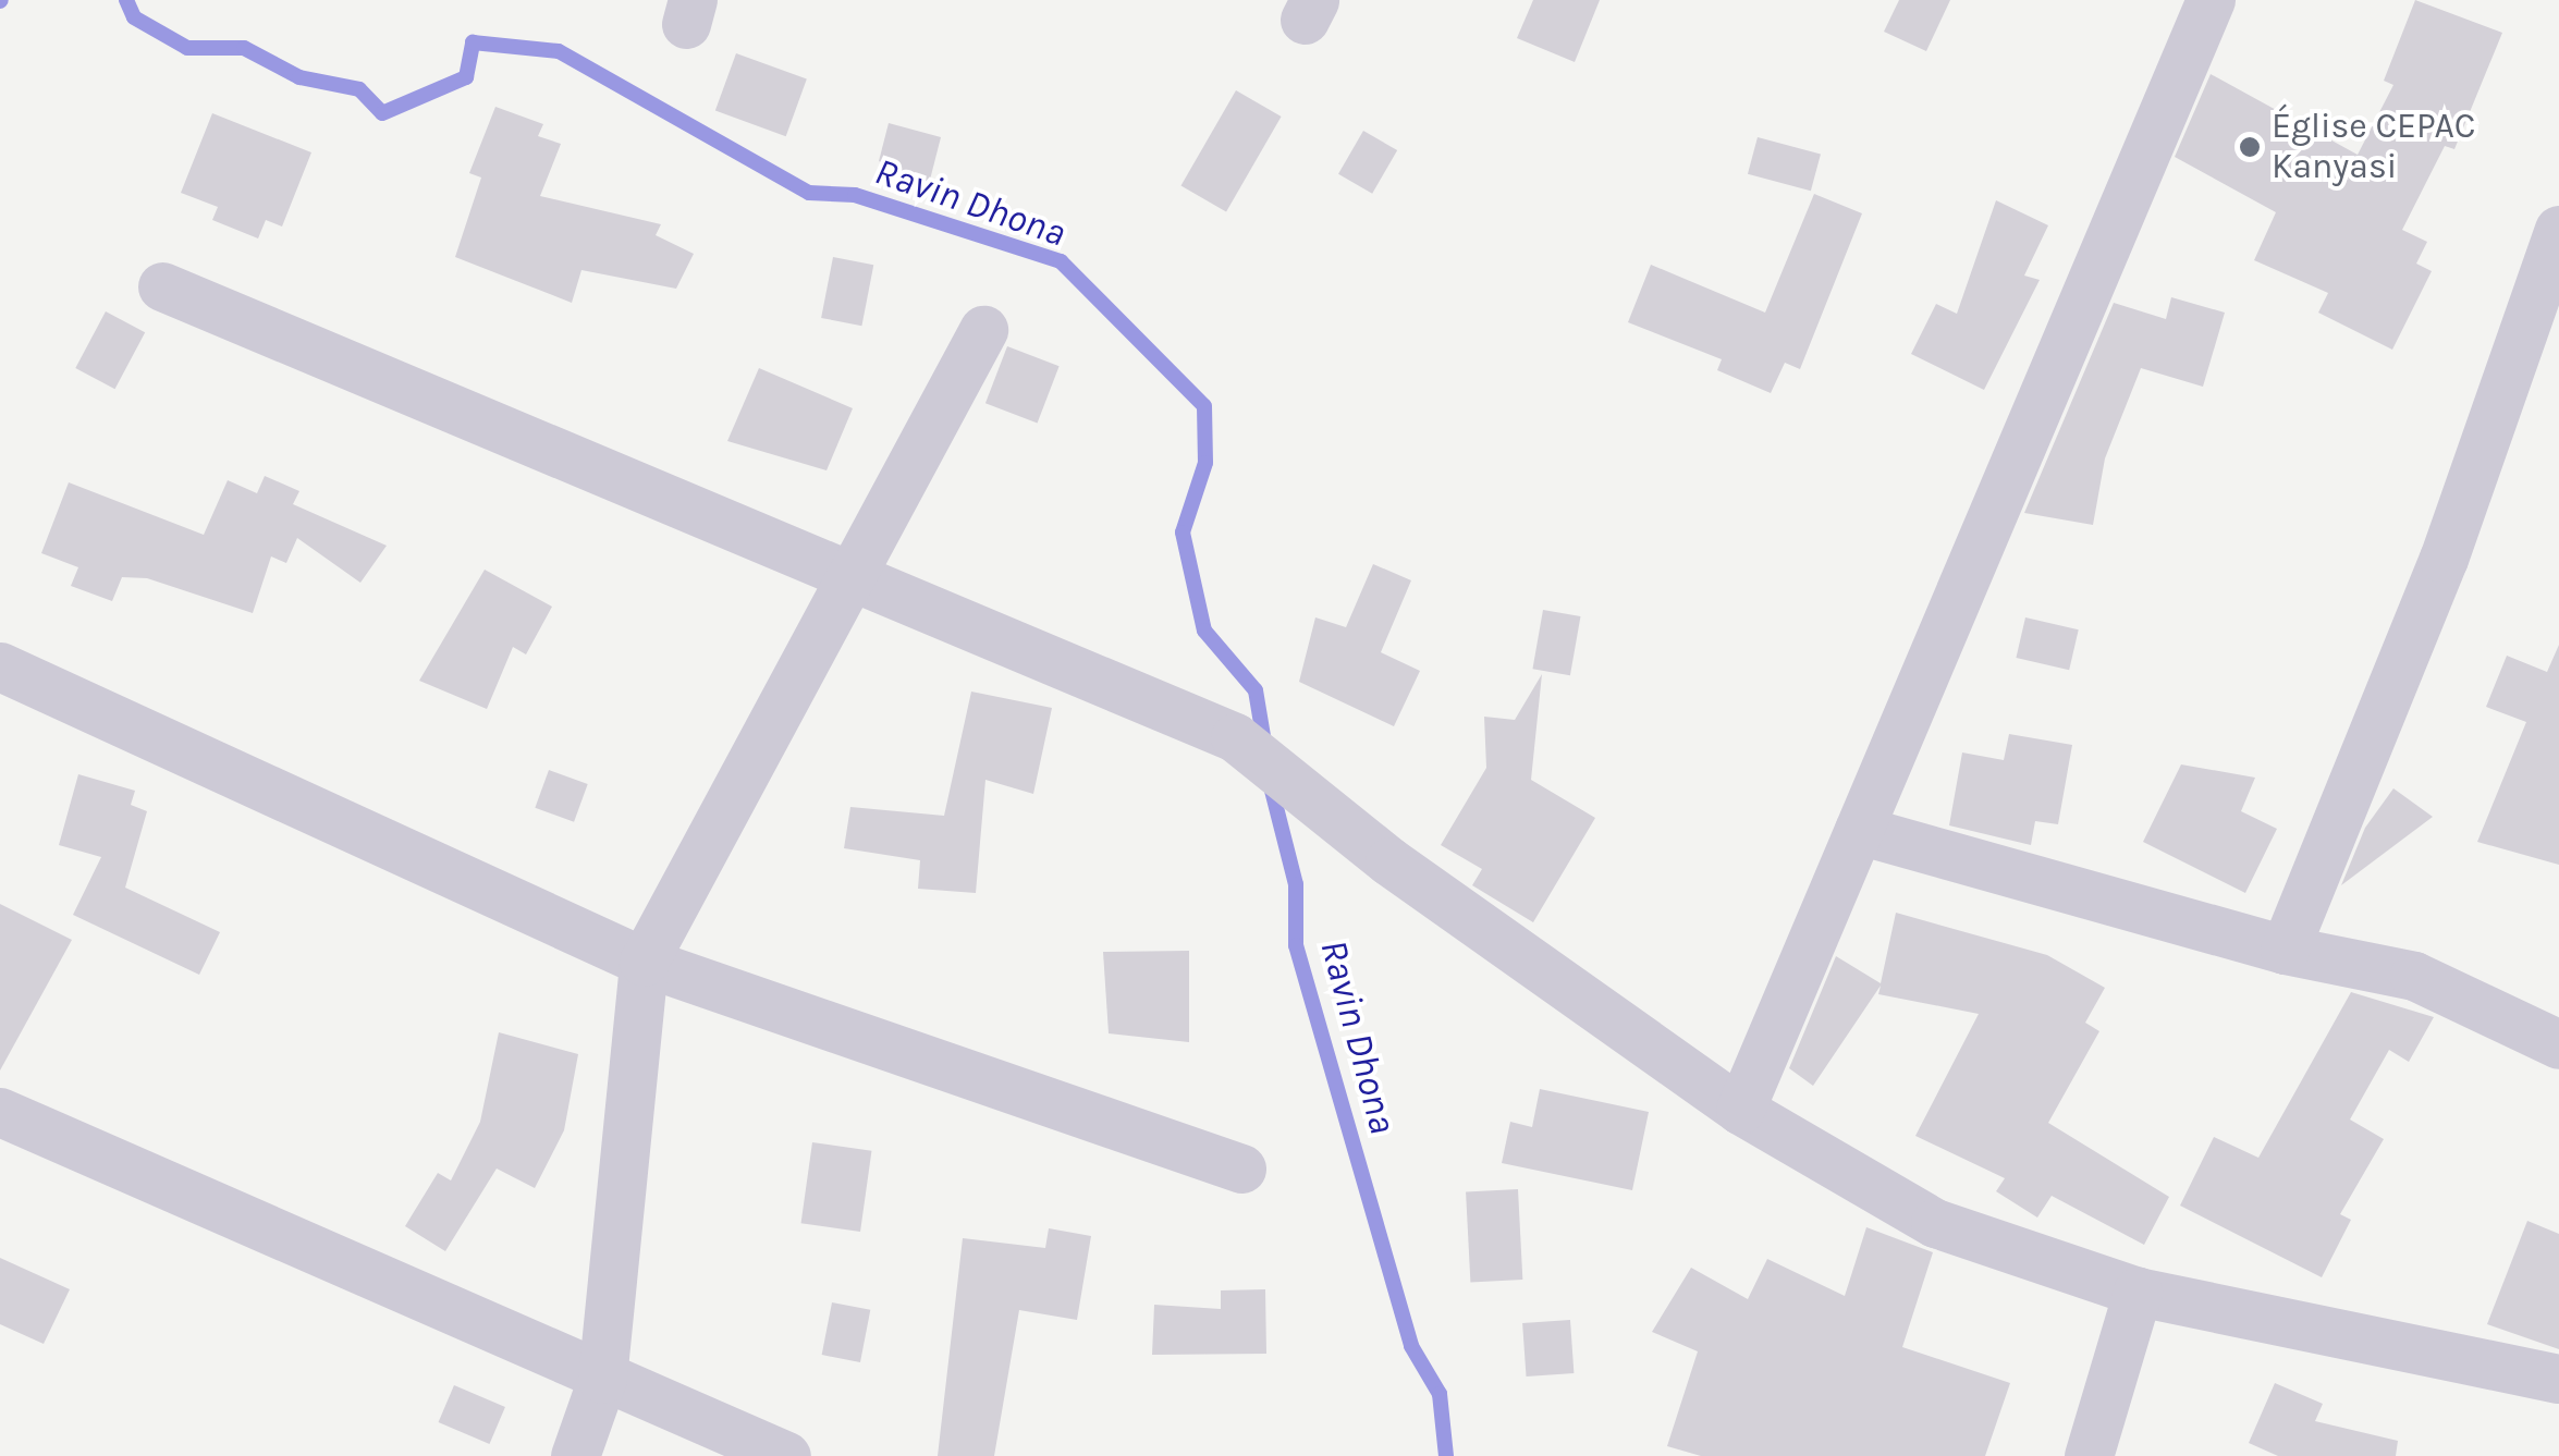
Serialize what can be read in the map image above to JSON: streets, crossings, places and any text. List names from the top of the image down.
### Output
{
  "water": ["Ravin Dhona"],
  "places": ["Église CEPAC Kanyasi"]
}
